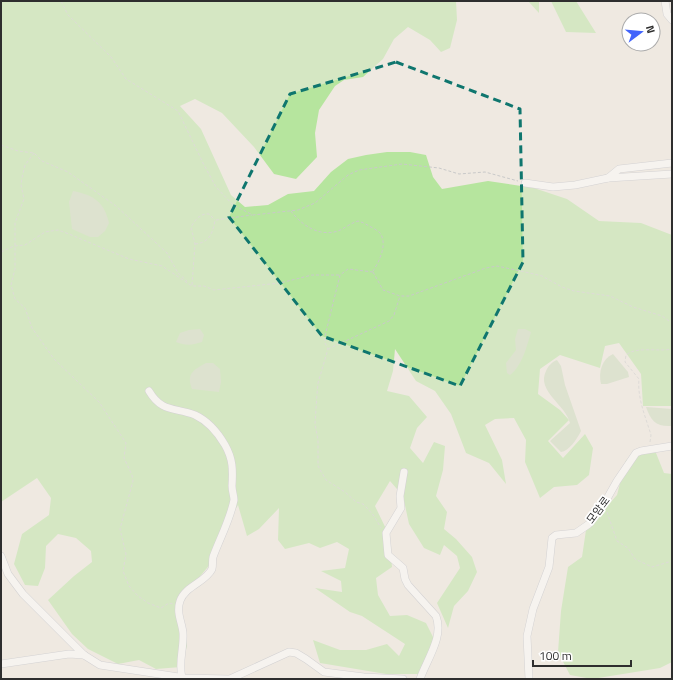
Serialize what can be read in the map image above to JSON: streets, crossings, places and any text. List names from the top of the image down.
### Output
{
  "streets": {
    "street": ["모암로"]
  },
  "scale_bar": "100 m",
  "north": "right"
}
